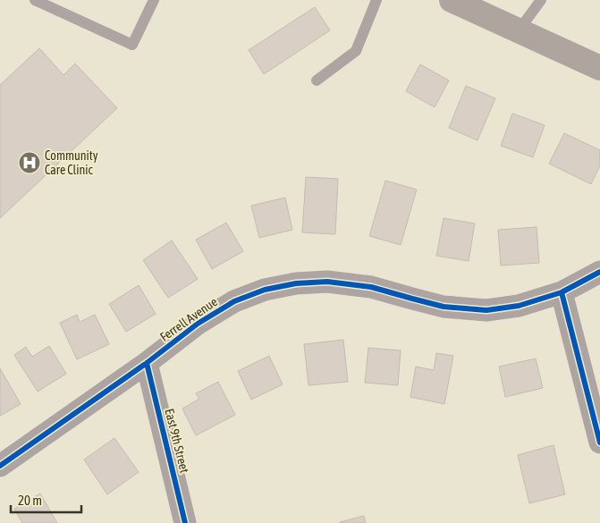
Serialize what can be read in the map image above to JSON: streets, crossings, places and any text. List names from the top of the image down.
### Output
{
  "streets": {
    "street": ["Ferrell Avenue", "East 9th Street"]
  },
  "crossings": [
    ["Ferrell Avenue", "East 9th Street"]
  ],
  "places": {
    "hospital": ["Community Care Clinic"]
  },
  "scale_bar": "20 m"
}
